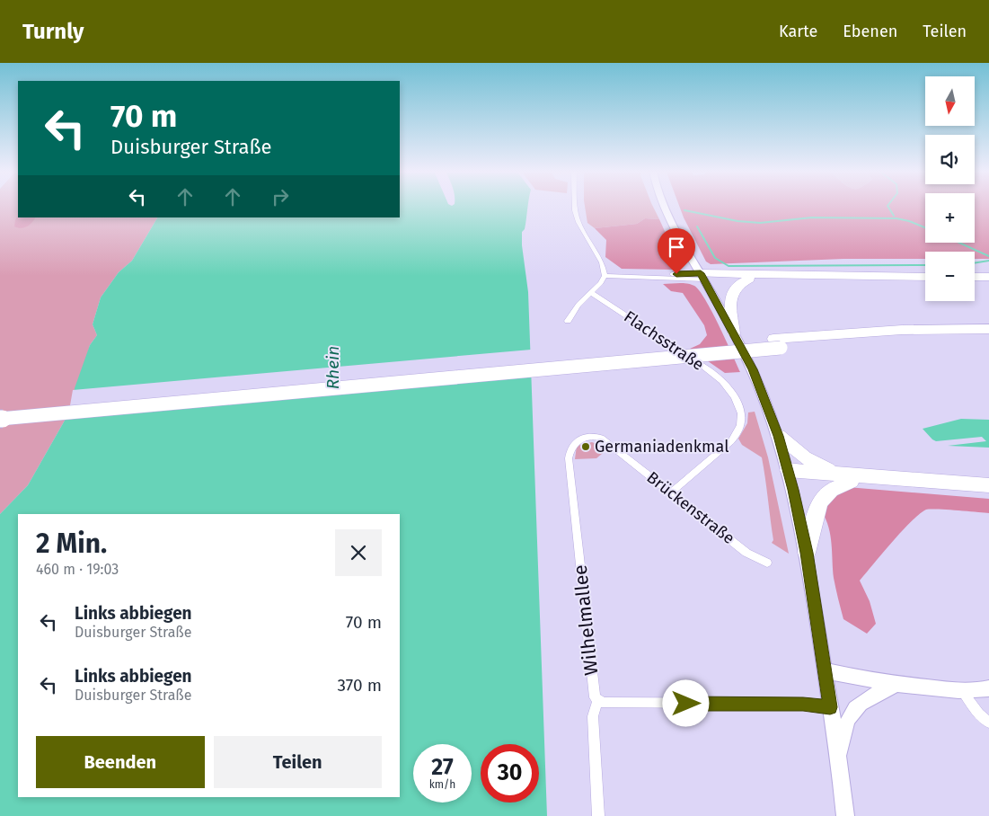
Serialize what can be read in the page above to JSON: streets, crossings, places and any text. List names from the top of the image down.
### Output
{
  "streets": {
    "street": ["Flachsstraße", "Brückenstraße", "Wilhelmallee"]
  },
  "crossings": [
    ["Flachsstraße", "Brückenstraße"],
    ["Brückenstraße", "Wilhelmallee"]
  ],
  "water": ["Rhein"],
  "places": ["Germaniadenkmal"],
  "north": "bottom",
  "page": {
    "header": "Turnly",
    "nav": ["Karte", "Ebenen", "Teilen"],
    "map_buttons": ["+", "−"],
    "turn": ["70 m", "Duisburger Straße"],
    "heading": ["2 Min.", "460 m · 19:03"],
    "list": [
      {
        "name": "Links abbiegen",
        "note": "Duisburger Straße",
        "value": "70 m"
      },
      {
        "name": "Links abbiegen",
        "note": "Duisburger Straße",
        "value": "370 m"
      }
    ],
    "buttons": ["Beenden", "Teilen"],
    "speed": "27 km/h",
    "limit": "30"
  }
}
